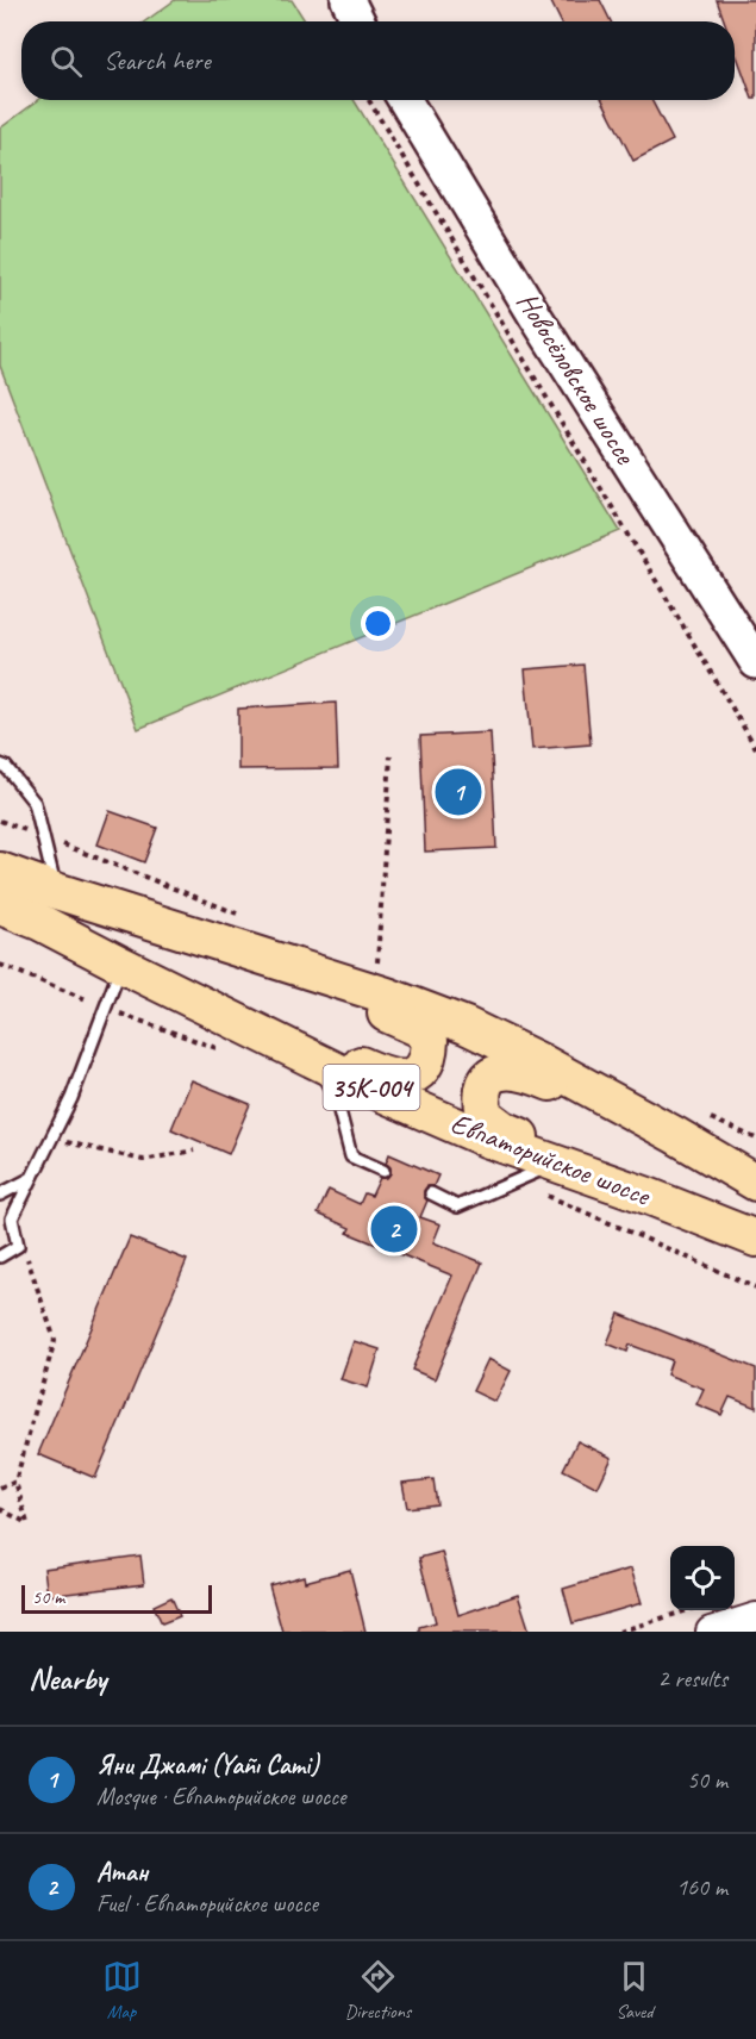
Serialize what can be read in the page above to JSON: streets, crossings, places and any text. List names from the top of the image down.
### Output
{
  "streets": {
    "main road": ["Новосёловское шоссе", "35К-004", "Евпаторийское шоссе"]
  },
  "scale_bar": "50 m",
  "page": {
    "search": "Search here",
    "pins": ["1", "2"],
    "scale": "50 m",
    "heading": ["Nearby", "2 results"],
    "list": [
      {
        "mark": "1",
        "name": "Яни Джамі (Yañı Cami)",
        "note": "Mosque · Евпаторийское шоссе",
        "value": "50 m"
      },
      {
        "mark": "2",
        "name": "Атан",
        "note": "Fuel · Евпаторийское шоссе",
        "value": "160 m"
      }
    ],
    "nav": ["Map", "Directions", "Saved"]
  }
}
